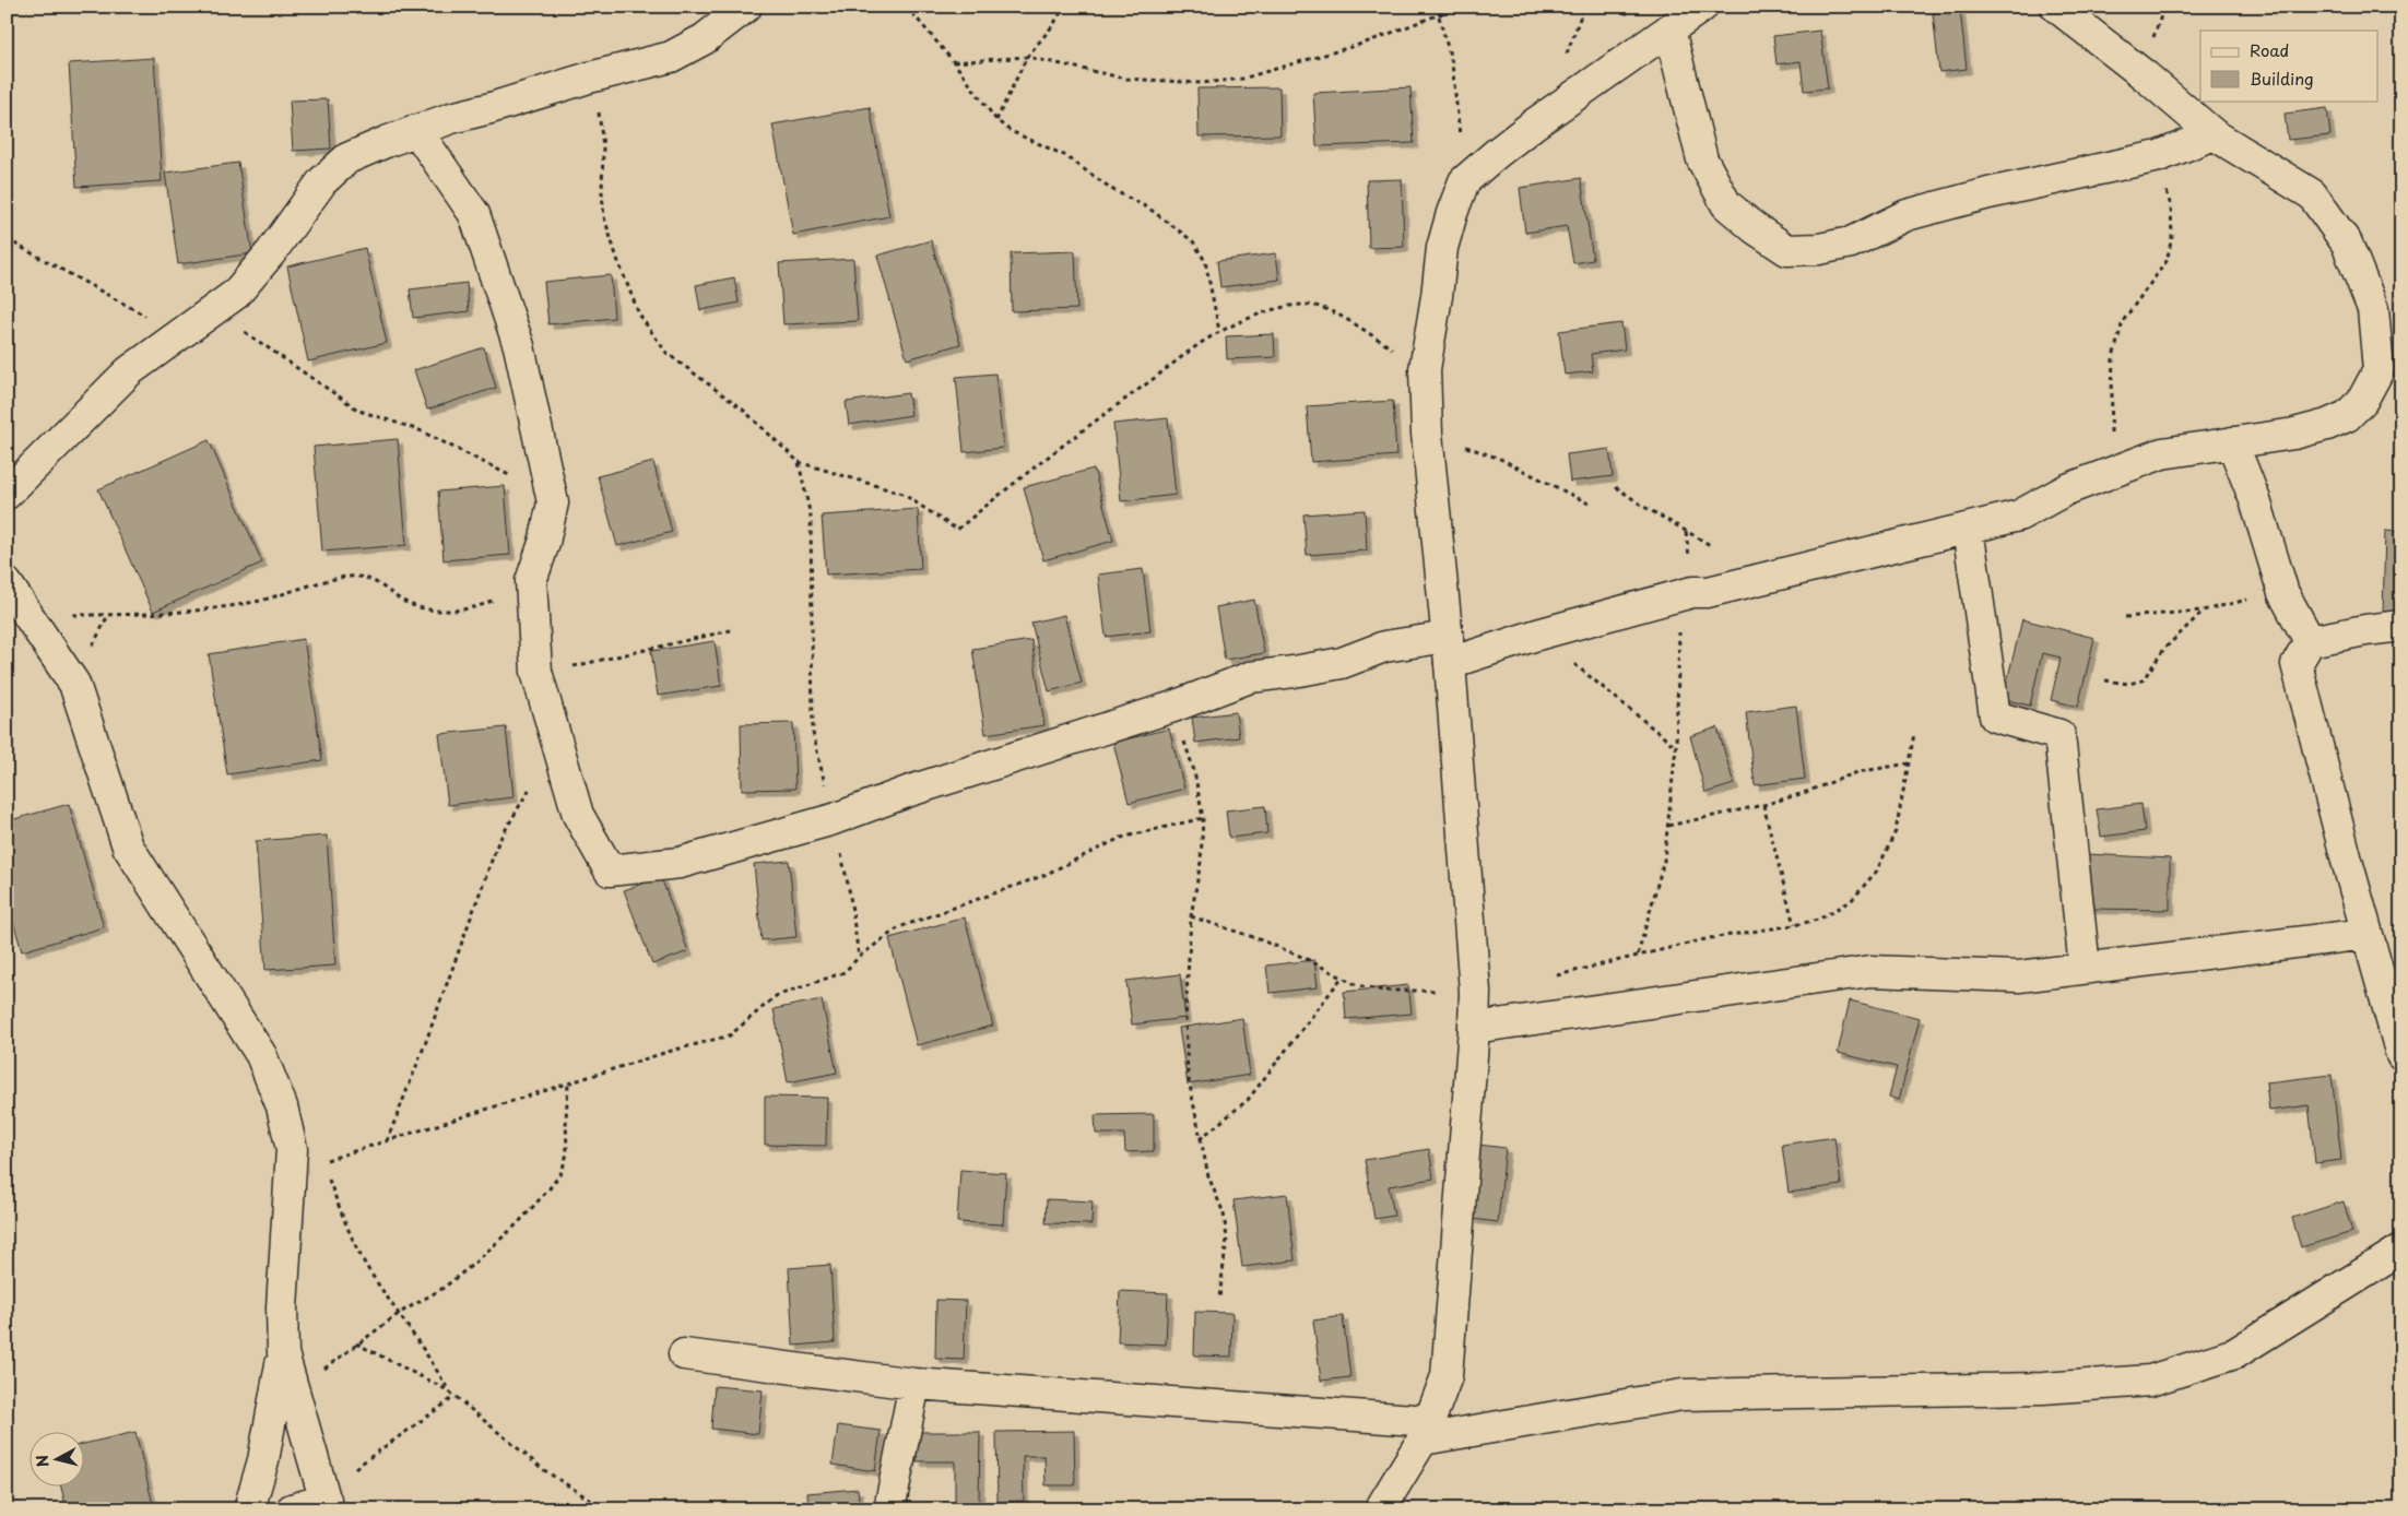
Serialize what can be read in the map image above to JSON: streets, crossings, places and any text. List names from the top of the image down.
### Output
{
  "legend": ["Road", "Building"],
  "north": "left"
}
